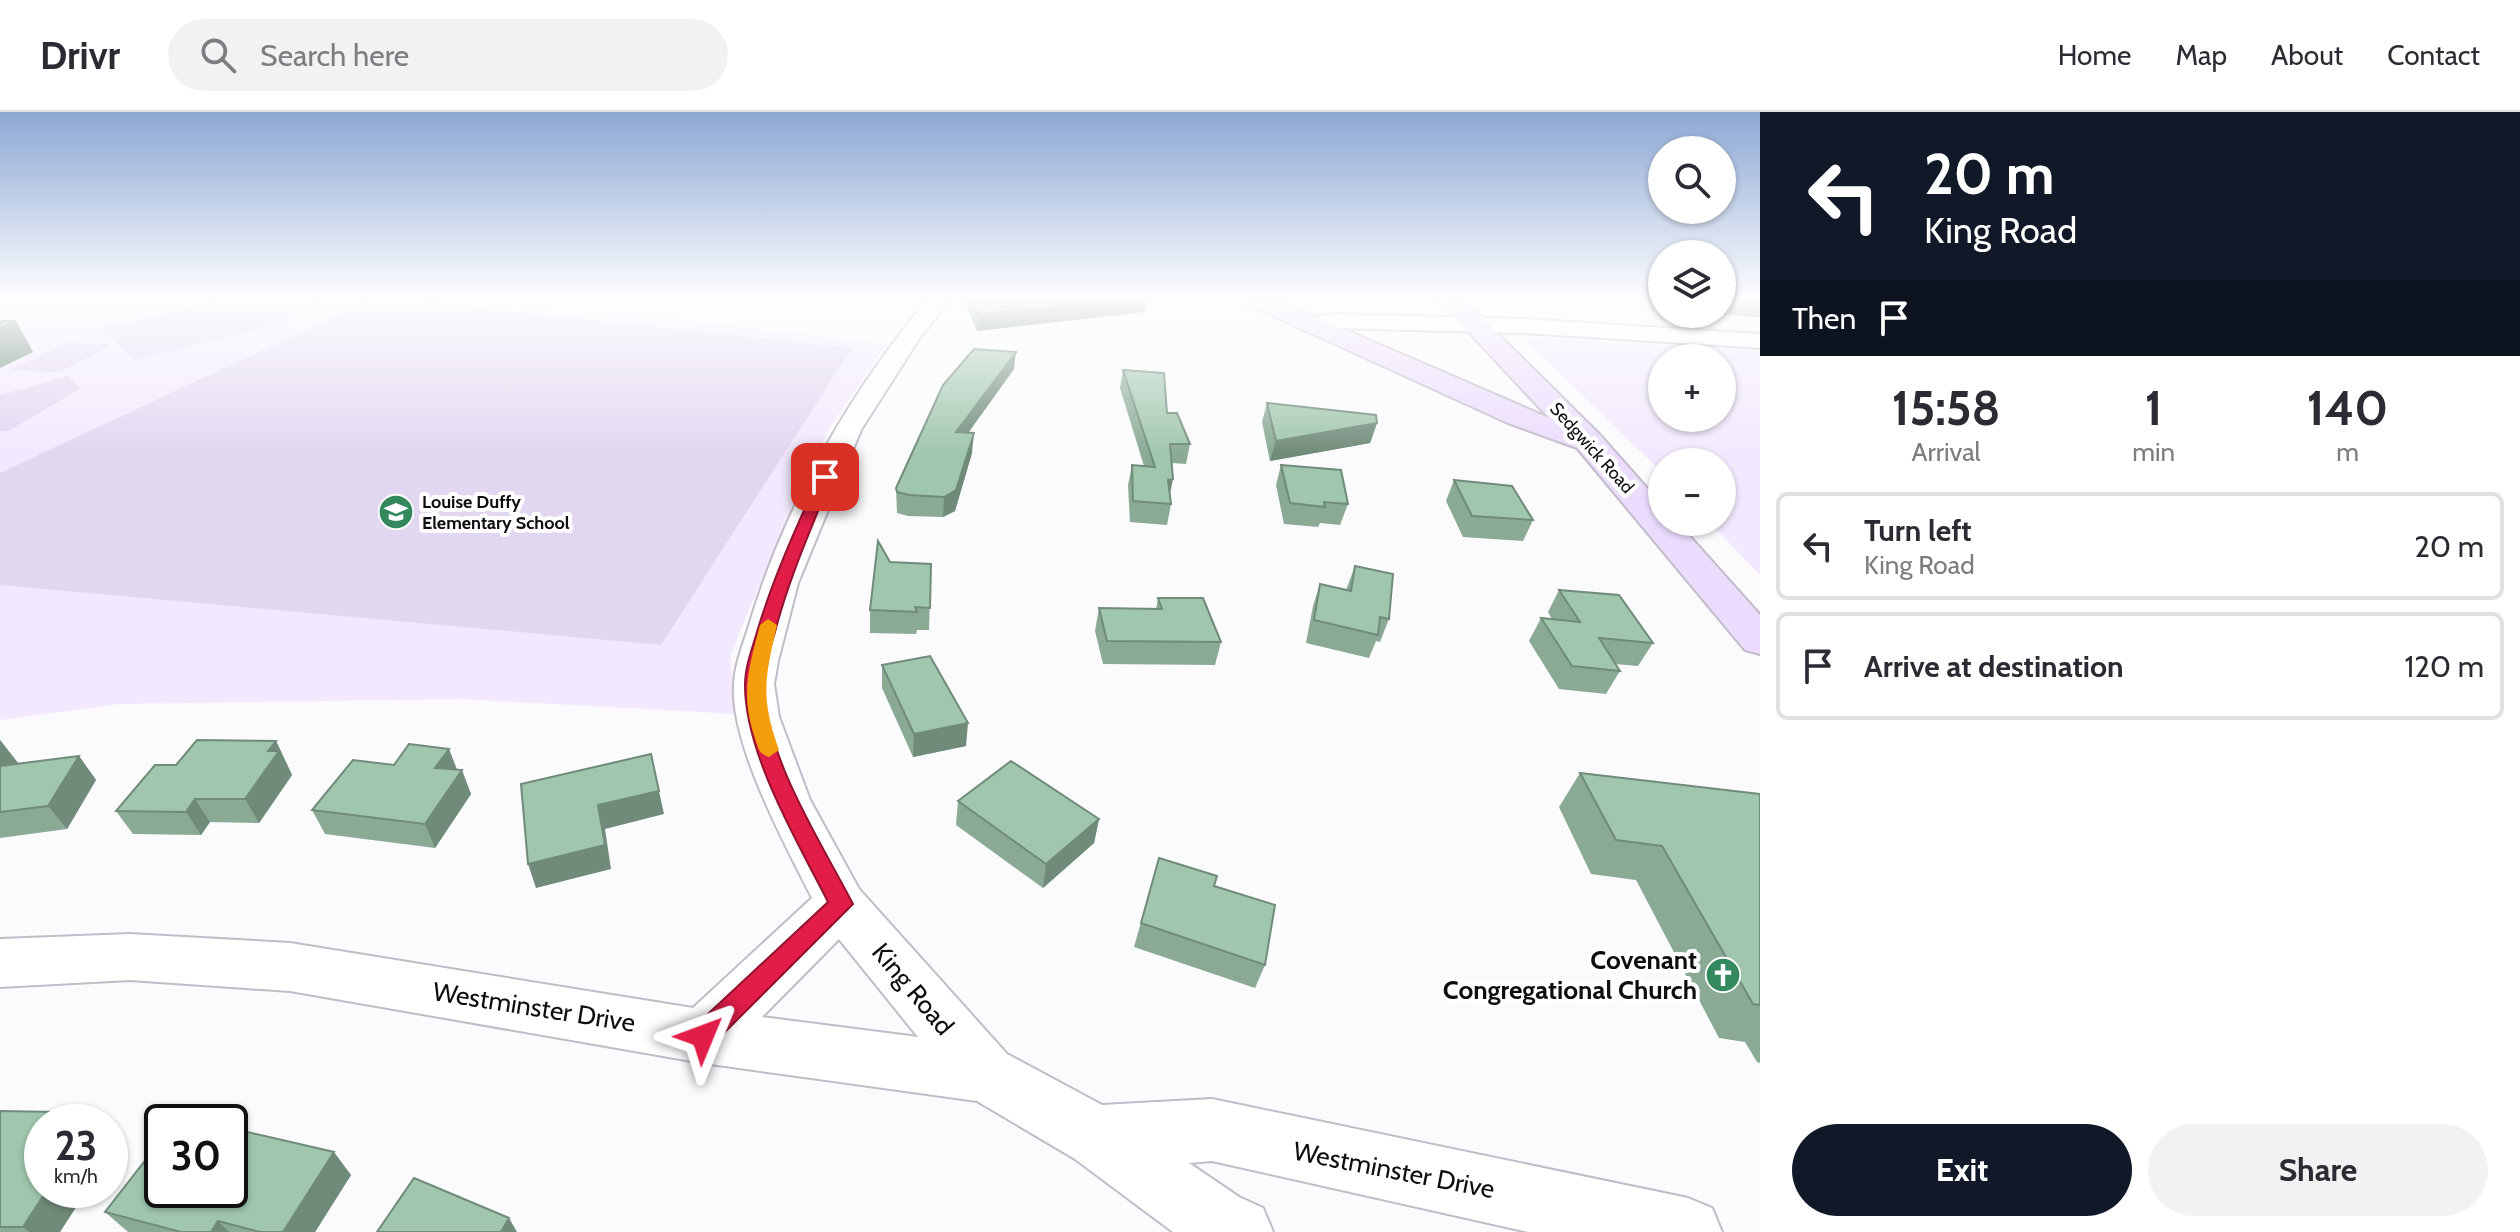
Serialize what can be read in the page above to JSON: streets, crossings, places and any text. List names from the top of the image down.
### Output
{
  "streets": {
    "main road": ["Sedgwick Road"],
    "street": ["King Road", "Westminster Drive"]
  },
  "crossings": [
    ["King Road", "Westminster Drive"]
  ],
  "places": {
    "school or university": ["Louise Duffy Elementary School"],
    "church": ["Covenant Congregational Church"]
  },
  "page": {
    "header": "Drivr",
    "search": "Search here",
    "nav": [
      "Home",
      "Map",
      "About",
      "Contact"
    ],
    "turn": ["20 m", "King Road"],
    "map_buttons": ["+", "−"],
    "then": "Then",
    "eta": [
      "15:58",
      "Arrival",
      "1",
      "min",
      "140",
      "m"
    ],
    "list": [
      {
        "name": "Turn left",
        "note": "King Road",
        "value": "20 m"
      },
      {
        "name": "Arrive at destination",
        "value": "120 m"
      }
    ],
    "speed": "23 km/h",
    "limit": "30",
    "buttons": ["Exit", "Share"]
  }
}
